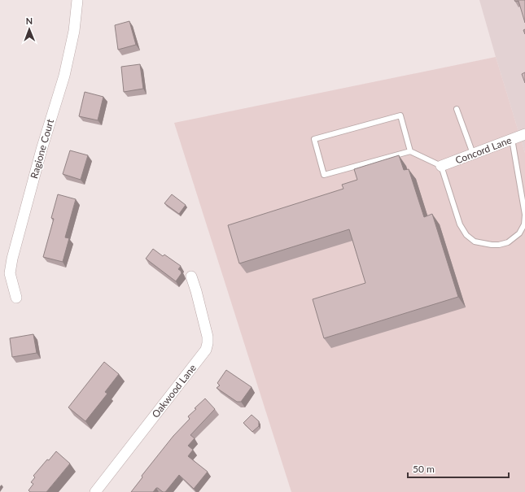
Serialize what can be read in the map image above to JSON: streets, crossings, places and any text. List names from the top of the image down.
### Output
{
  "streets": {
    "street": ["Ragione Court", "Concord Lane", "Oakwood Lane"]
  },
  "scale_bar": "50 m",
  "north": "top"
}
